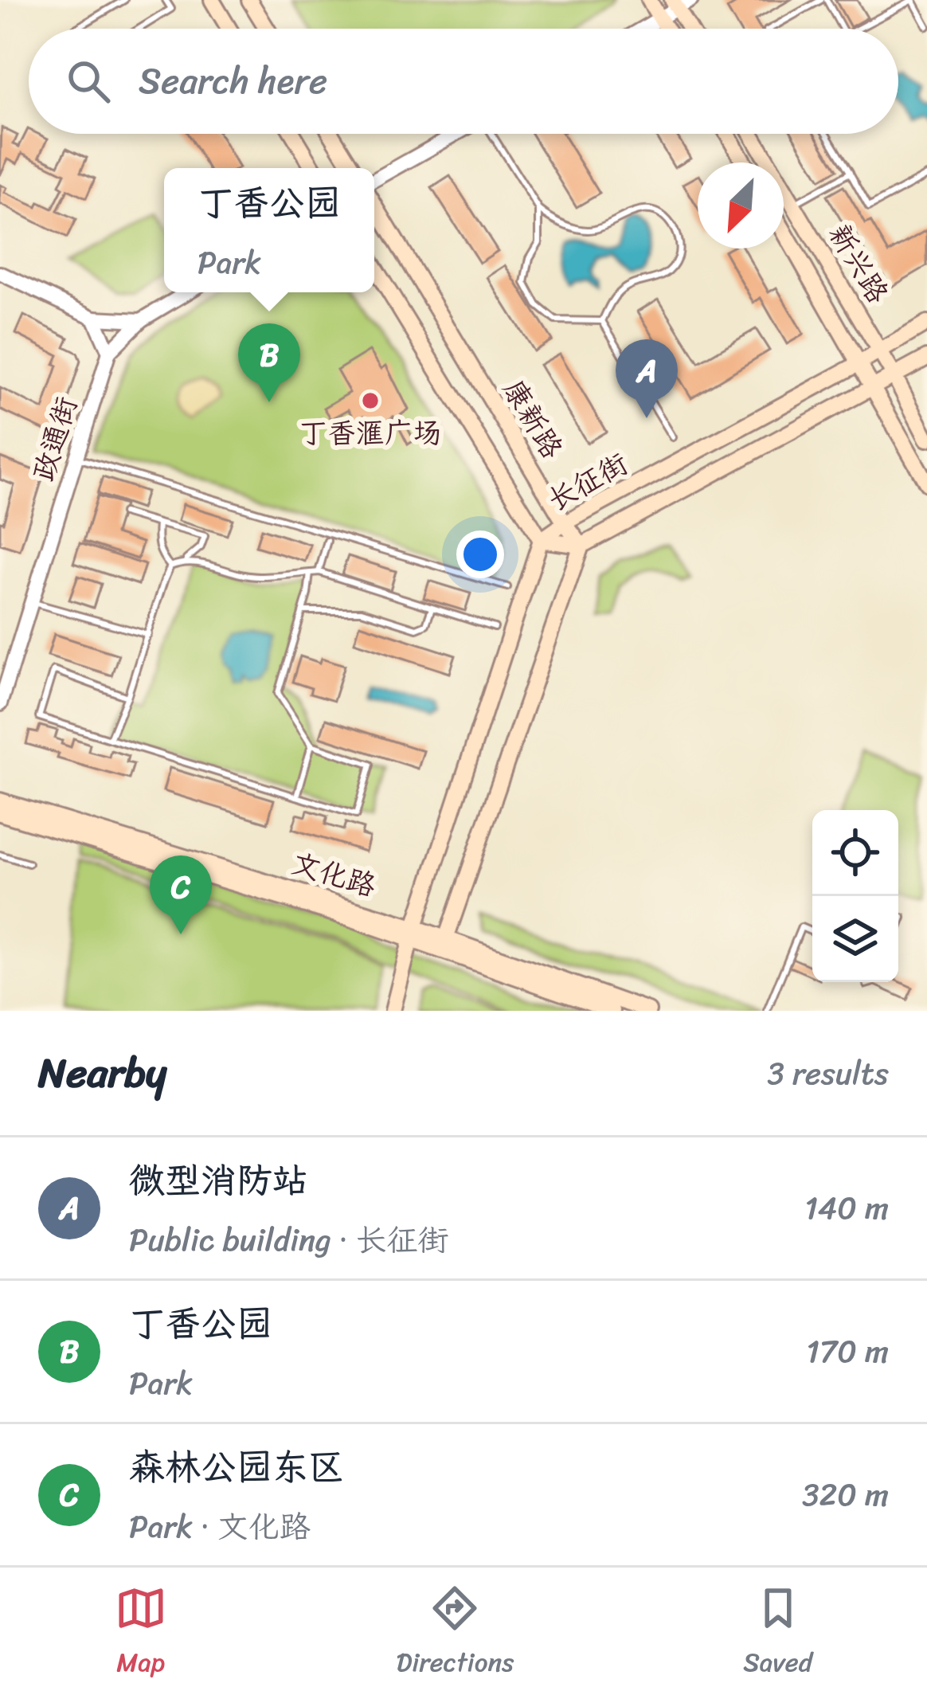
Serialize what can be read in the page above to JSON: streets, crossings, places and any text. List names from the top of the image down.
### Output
{
  "streets": {
    "main road": [
      "新兴路",
      "康新路",
      "长征街",
      "文化路"
    ],
    "street": ["政通街"]
  },
  "crossings": [
    ["新兴路", "长征街"],
    ["康新路", "长征街"],
    ["长征街", "文化路"]
  ],
  "places": ["丁香滙广场"],
  "north": "bottom left",
  "page": {
    "search": "Search here",
    "popup": ["丁香公园", "Park"],
    "pins": ["B", "A", "C"],
    "heading": ["Nearby", "3 results"],
    "list": [
      {
        "mark": "A",
        "name": "微型消防站",
        "note": "Public building · 长征街",
        "value": "140 m"
      },
      {
        "mark": "B",
        "name": "丁香公园",
        "note": "Park",
        "value": "170 m"
      },
      {
        "mark": "C",
        "name": "森林公园东区",
        "note": "Park · 文化路",
        "value": "320 m"
      }
    ],
    "nav": ["Map", "Directions", "Saved"]
  }
}
